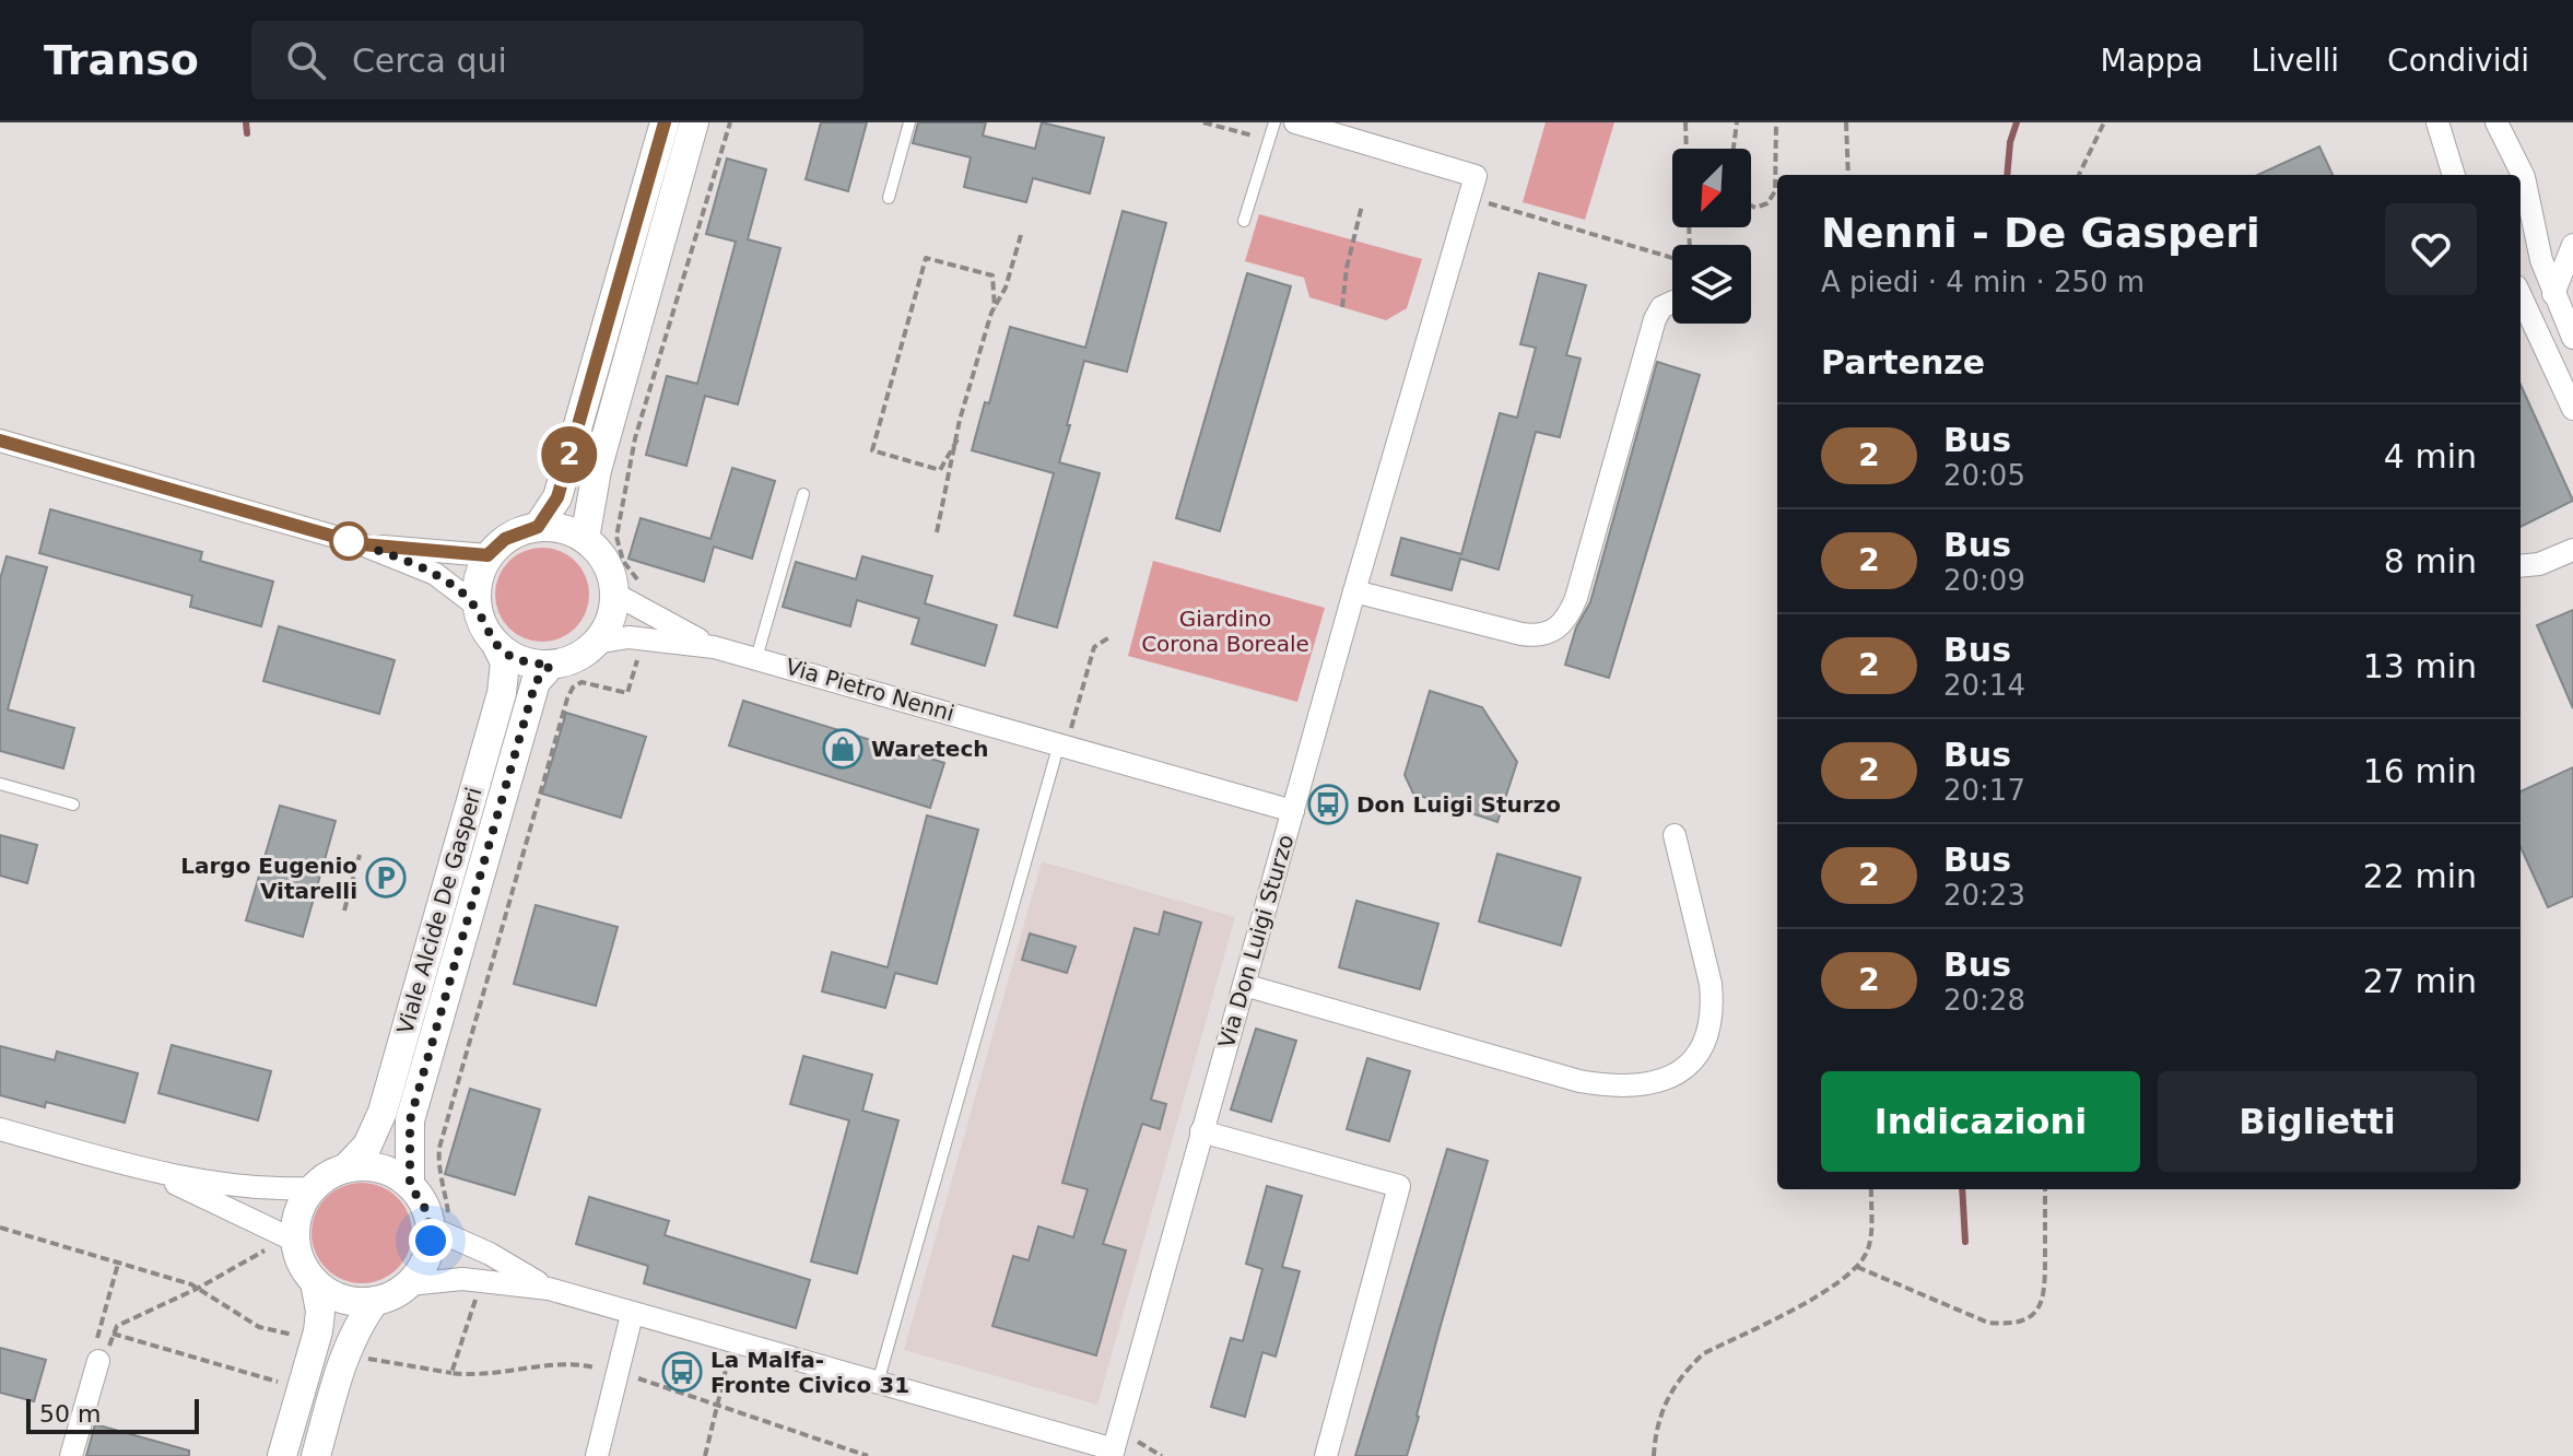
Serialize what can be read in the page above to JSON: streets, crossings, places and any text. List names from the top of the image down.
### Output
{
  "streets": {
    "street": ["Via Pietro Nenni", "Viale Alcide De Gasperi", "Via Don Luigi Sturzo"]
  },
  "crossings": [
    ["Via Pietro Nenni", "Viale Alcide De Gasperi"],
    ["Via Pietro Nenni", "Via Don Luigi Sturzo"]
  ],
  "parks": ["Giardino Corona Boreale"],
  "places": {
    "shop": ["Waretech"],
    "bus stop": ["Don Luigi Sturzo", "La Malfa- Fronte Civico 31"],
    "parking": ["Largo Eugenio Vitarelli"]
  },
  "lines": ["bus line 2"],
  "scale_bar": "50 m",
  "north": "bottom left",
  "page": {
    "header": "Transo",
    "search": "Cerca qui",
    "nav": ["Mappa", "Livelli", "Condividi"],
    "on_map": "2",
    "heading": [
      ["Nenni - De Gasperi", "A piedi · 4 min · 250 m"],
      "Partenze"
    ],
    "list": [
      {
        "mark": "2",
        "name": "Bus",
        "note": "20:05",
        "value": "4 min"
      },
      {
        "mark": "2",
        "name": "Bus",
        "note": "20:09",
        "value": "8 min"
      },
      {
        "mark": "2",
        "name": "Bus",
        "note": "20:14",
        "value": "13 min"
      },
      {
        "mark": "2",
        "name": "Bus",
        "note": "20:17",
        "value": "16 min"
      },
      {
        "mark": "2",
        "name": "Bus",
        "note": "20:23",
        "value": "22 min"
      },
      {
        "mark": "2",
        "name": "Bus",
        "note": "20:28",
        "value": "27 min"
      }
    ],
    "buttons": ["Indicazioni", "Biglietti"],
    "scale": "50 m"
  }
}
